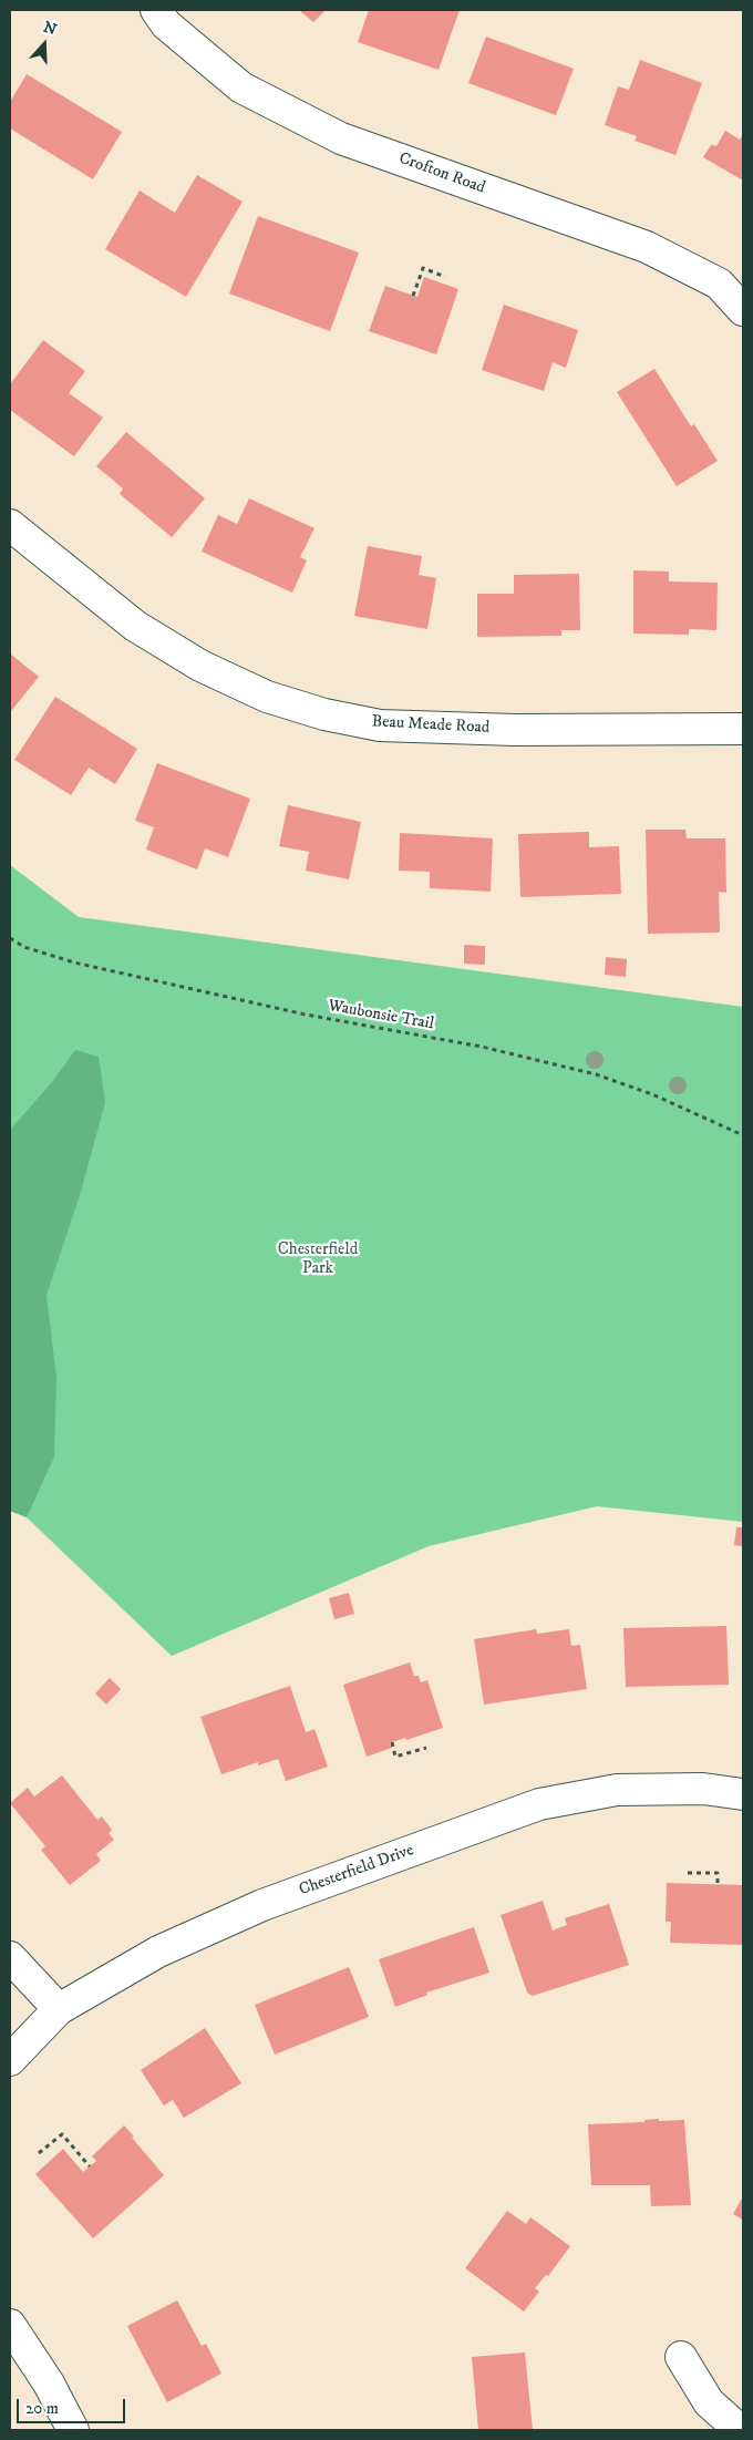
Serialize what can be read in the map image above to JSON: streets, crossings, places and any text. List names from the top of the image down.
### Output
{
  "streets": {
    "street": ["Crofton Road", "Beau Meade Road", "Chesterfield Drive"],
    "path": ["Waubonsie Trail"]
  },
  "parks": ["Chesterfield Park"],
  "scale_bar": "20 m",
  "north": "top"
}
